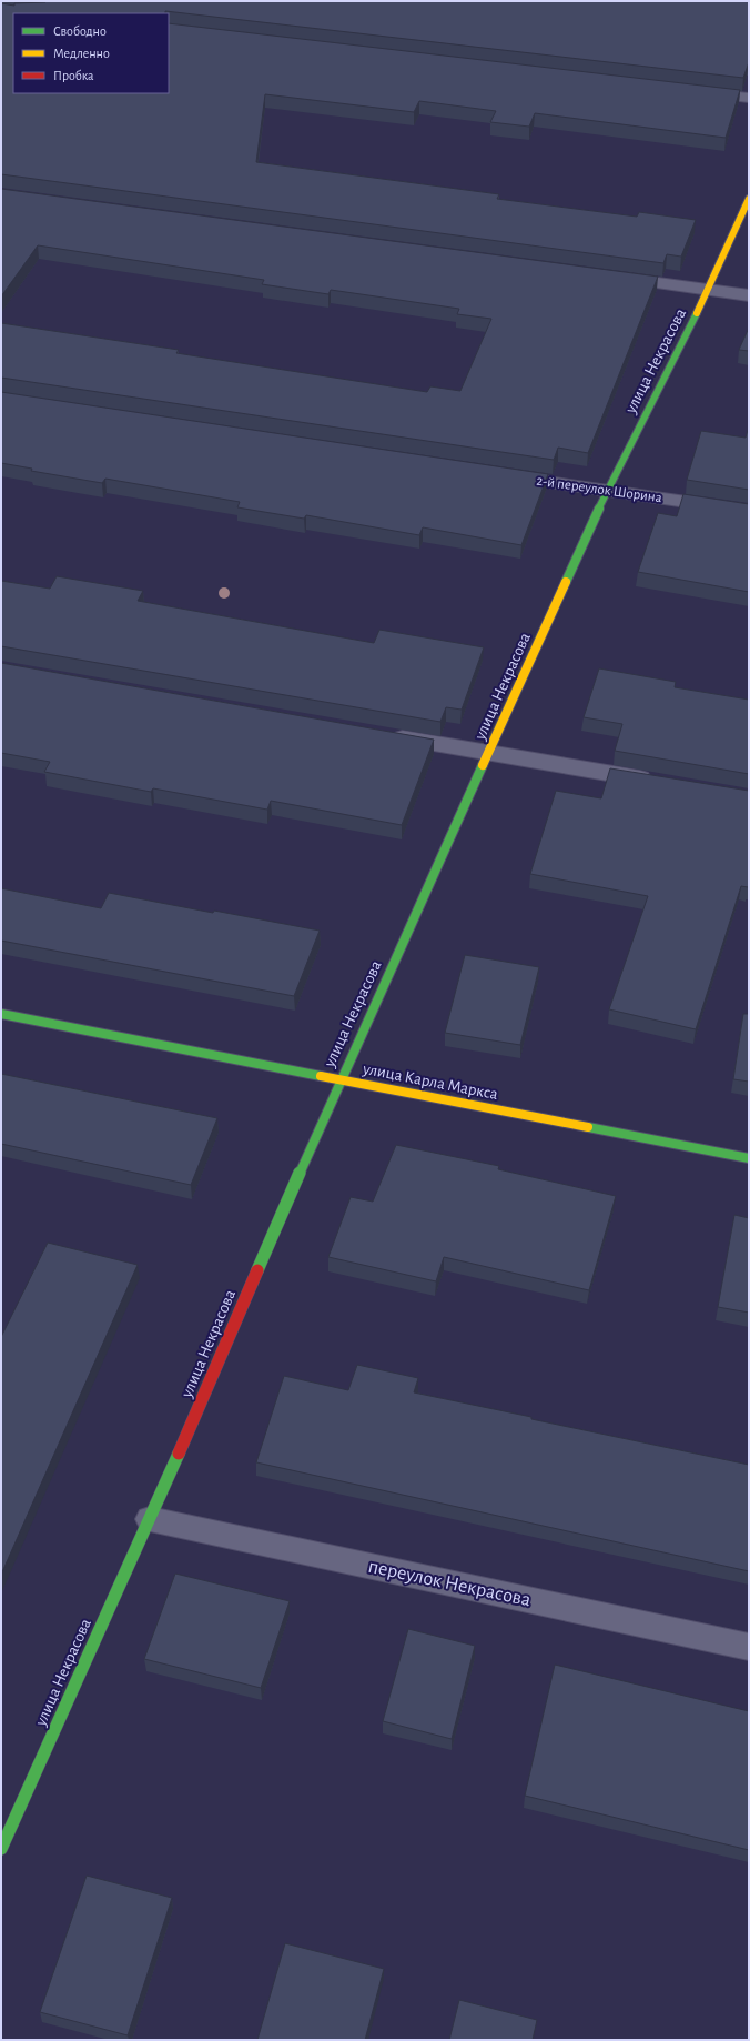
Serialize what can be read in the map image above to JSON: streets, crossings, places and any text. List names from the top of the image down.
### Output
{
  "streets": {
    "street": [
      "улица Некрасова",
      "2-й переулок Шорина",
      "улица Карла Маркса",
      "переулок Некрасова"
    ]
  },
  "crossings": [
    ["улица Некрасова", "2-й переулок Шорина"],
    ["улица Некрасова", "улица Карла Маркса"],
    ["улица Некрасова", "переулок Некрасова"]
  ],
  "legend": ["Свободно", "Медленно", "Пробка"]
}
